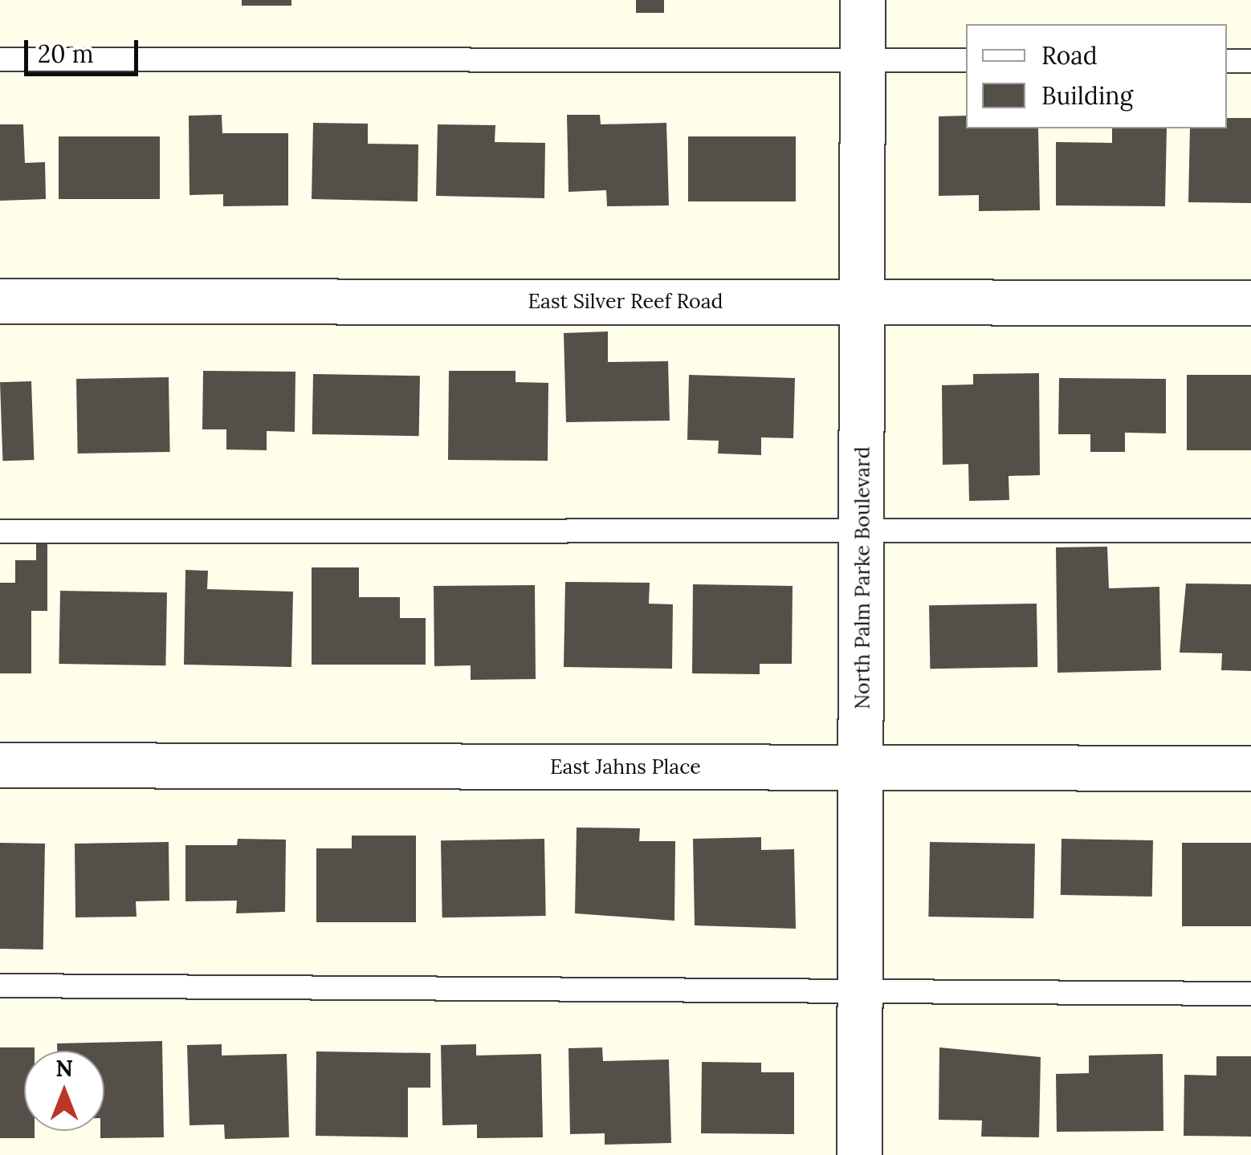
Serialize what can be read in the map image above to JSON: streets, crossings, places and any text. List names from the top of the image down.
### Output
{
  "streets": {
    "street": ["East Silver Reef Road", "North Palm Parke Boulevard", "East Jahns Place"]
  },
  "crossings": [
    ["East Silver Reef Road", "North Palm Parke Boulevard"],
    ["North Palm Parke Boulevard", "East Jahns Place"]
  ],
  "legend": ["Road", "Building"],
  "scale_bar": "20 m",
  "north": "top"
}
